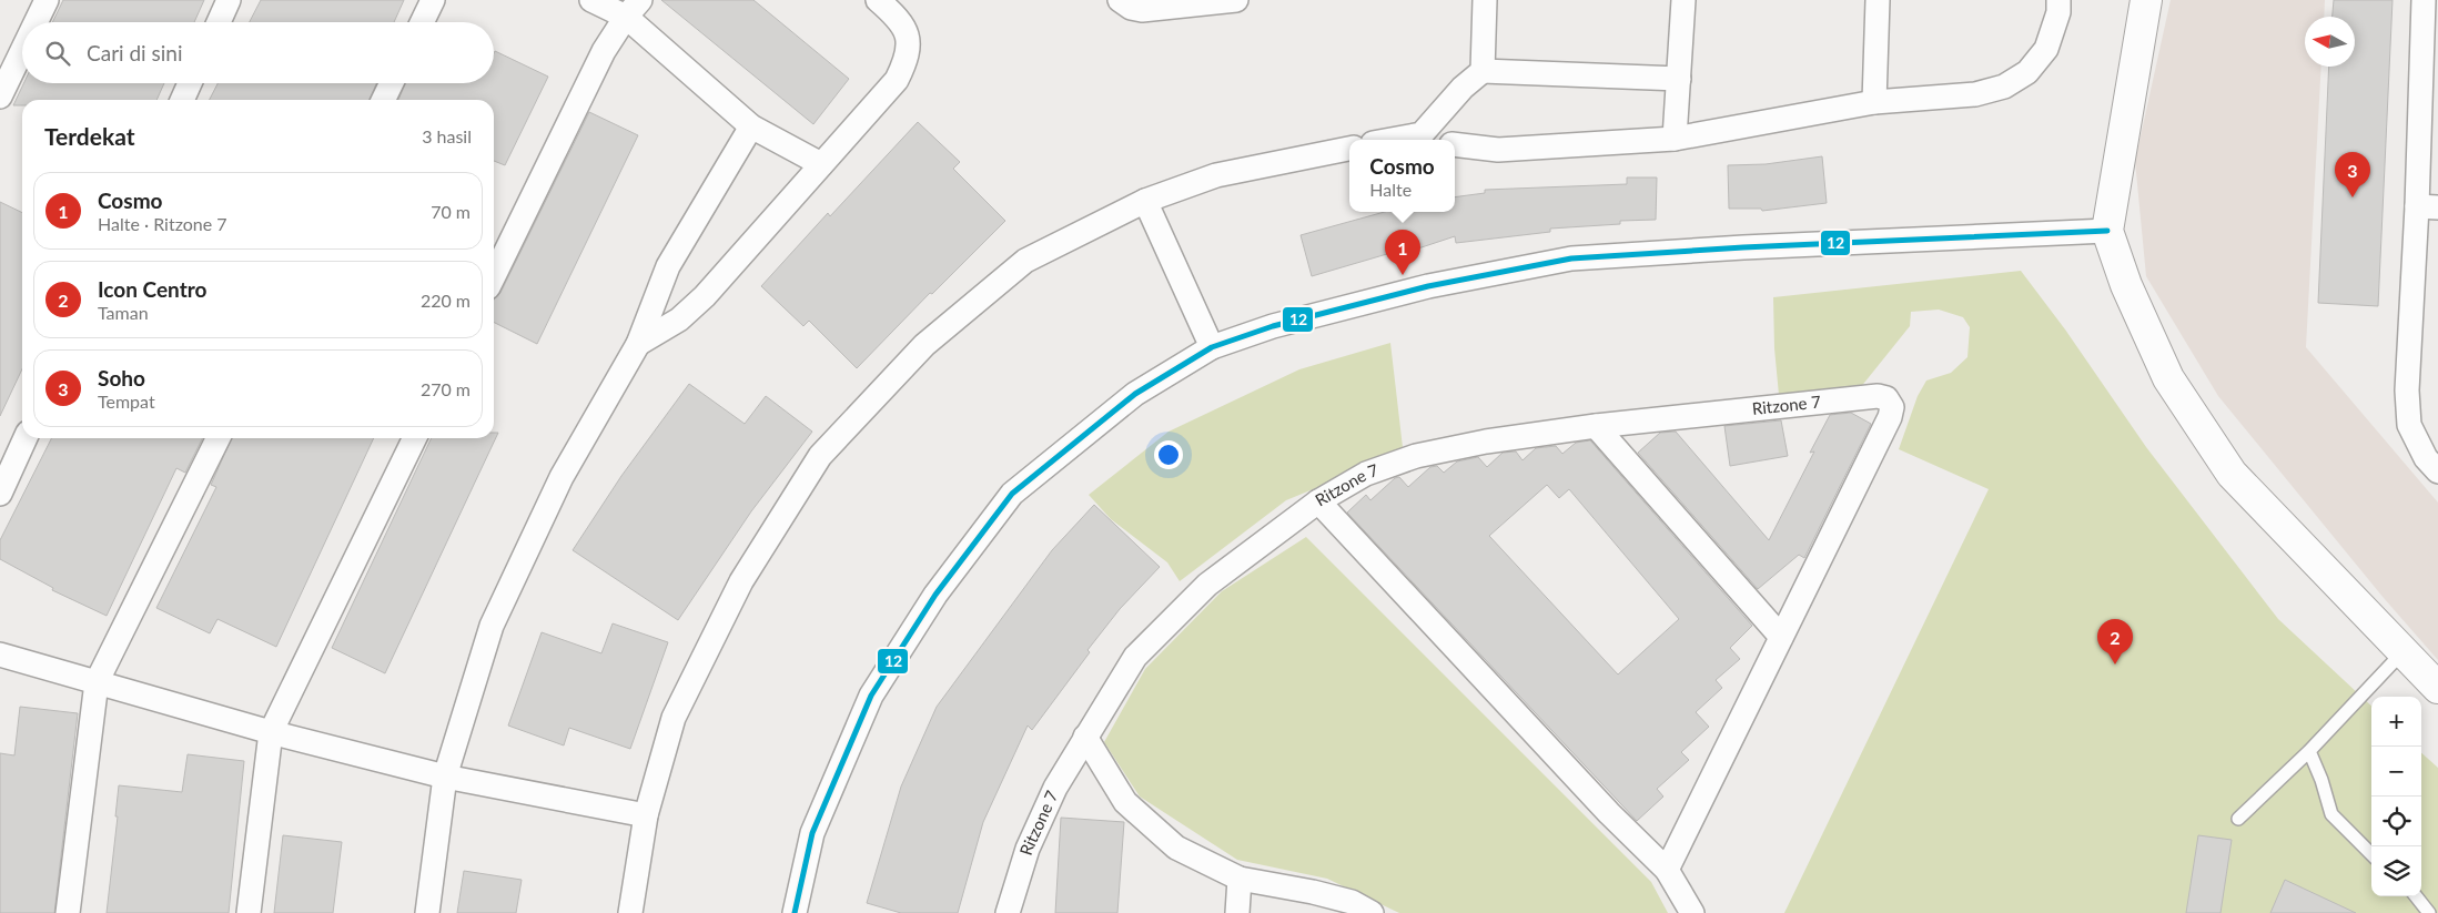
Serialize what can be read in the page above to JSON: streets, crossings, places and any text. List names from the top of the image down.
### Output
{
  "streets": {
    "street": ["Ritzone 7"]
  },
  "lines": ["transit line 12"],
  "north": "left",
  "page": {
    "search": "Cari di sini",
    "heading": ["Terdekat", "3 hasil"],
    "popup": ["Cosmo", "Halte"],
    "pins": ["3", "1", "2"],
    "list": [
      {
        "mark": "1",
        "name": "Cosmo",
        "note": "Halte · Ritzone 7",
        "value": "70 m"
      },
      {
        "mark": "2",
        "name": "Icon Centro",
        "note": "Taman",
        "value": "220 m"
      },
      {
        "mark": "3",
        "name": "Soho",
        "note": "Tempat",
        "value": "270 m"
      }
    ],
    "map_buttons": ["+", "−"]
  }
}
